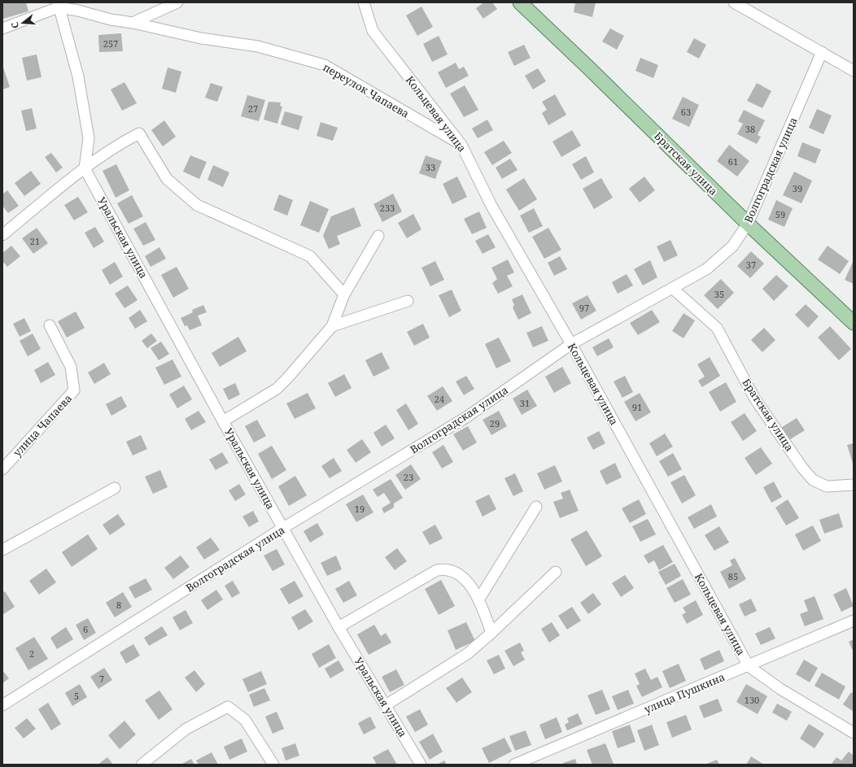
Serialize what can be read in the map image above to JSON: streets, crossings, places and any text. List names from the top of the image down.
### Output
{
  "streets": {
    "main road": ["Братская улица"],
    "street": [
      "переулок Чапаева",
      "Кольцевая улица",
      "Волгоградская улица",
      "Уральская улица",
      "улица Чапаева",
      "улица Пушкина"
    ]
  },
  "crossings": [
    ["переулок Чапаева", "Кольцевая улица"],
    ["Кольцевая улица", "Волгоградская улица"],
    ["Кольцевая улица", "улица Пушкина"],
    ["Братская улица", "Волгоградская улица"],
    ["Волгоградская улица", "Уральская улица"]
  ],
  "house_numbers": [
    "257",
    "27",
    "63",
    "38",
    "61",
    "33",
    "39",
    "233",
    "59",
    "21",
    "37",
    "35",
    "97",
    "24",
    "31",
    "91",
    "29",
    "23",
    "19",
    "85",
    "8",
    "6",
    "2",
    "7",
    "5",
    "130"
  ],
  "north": "left"
}
